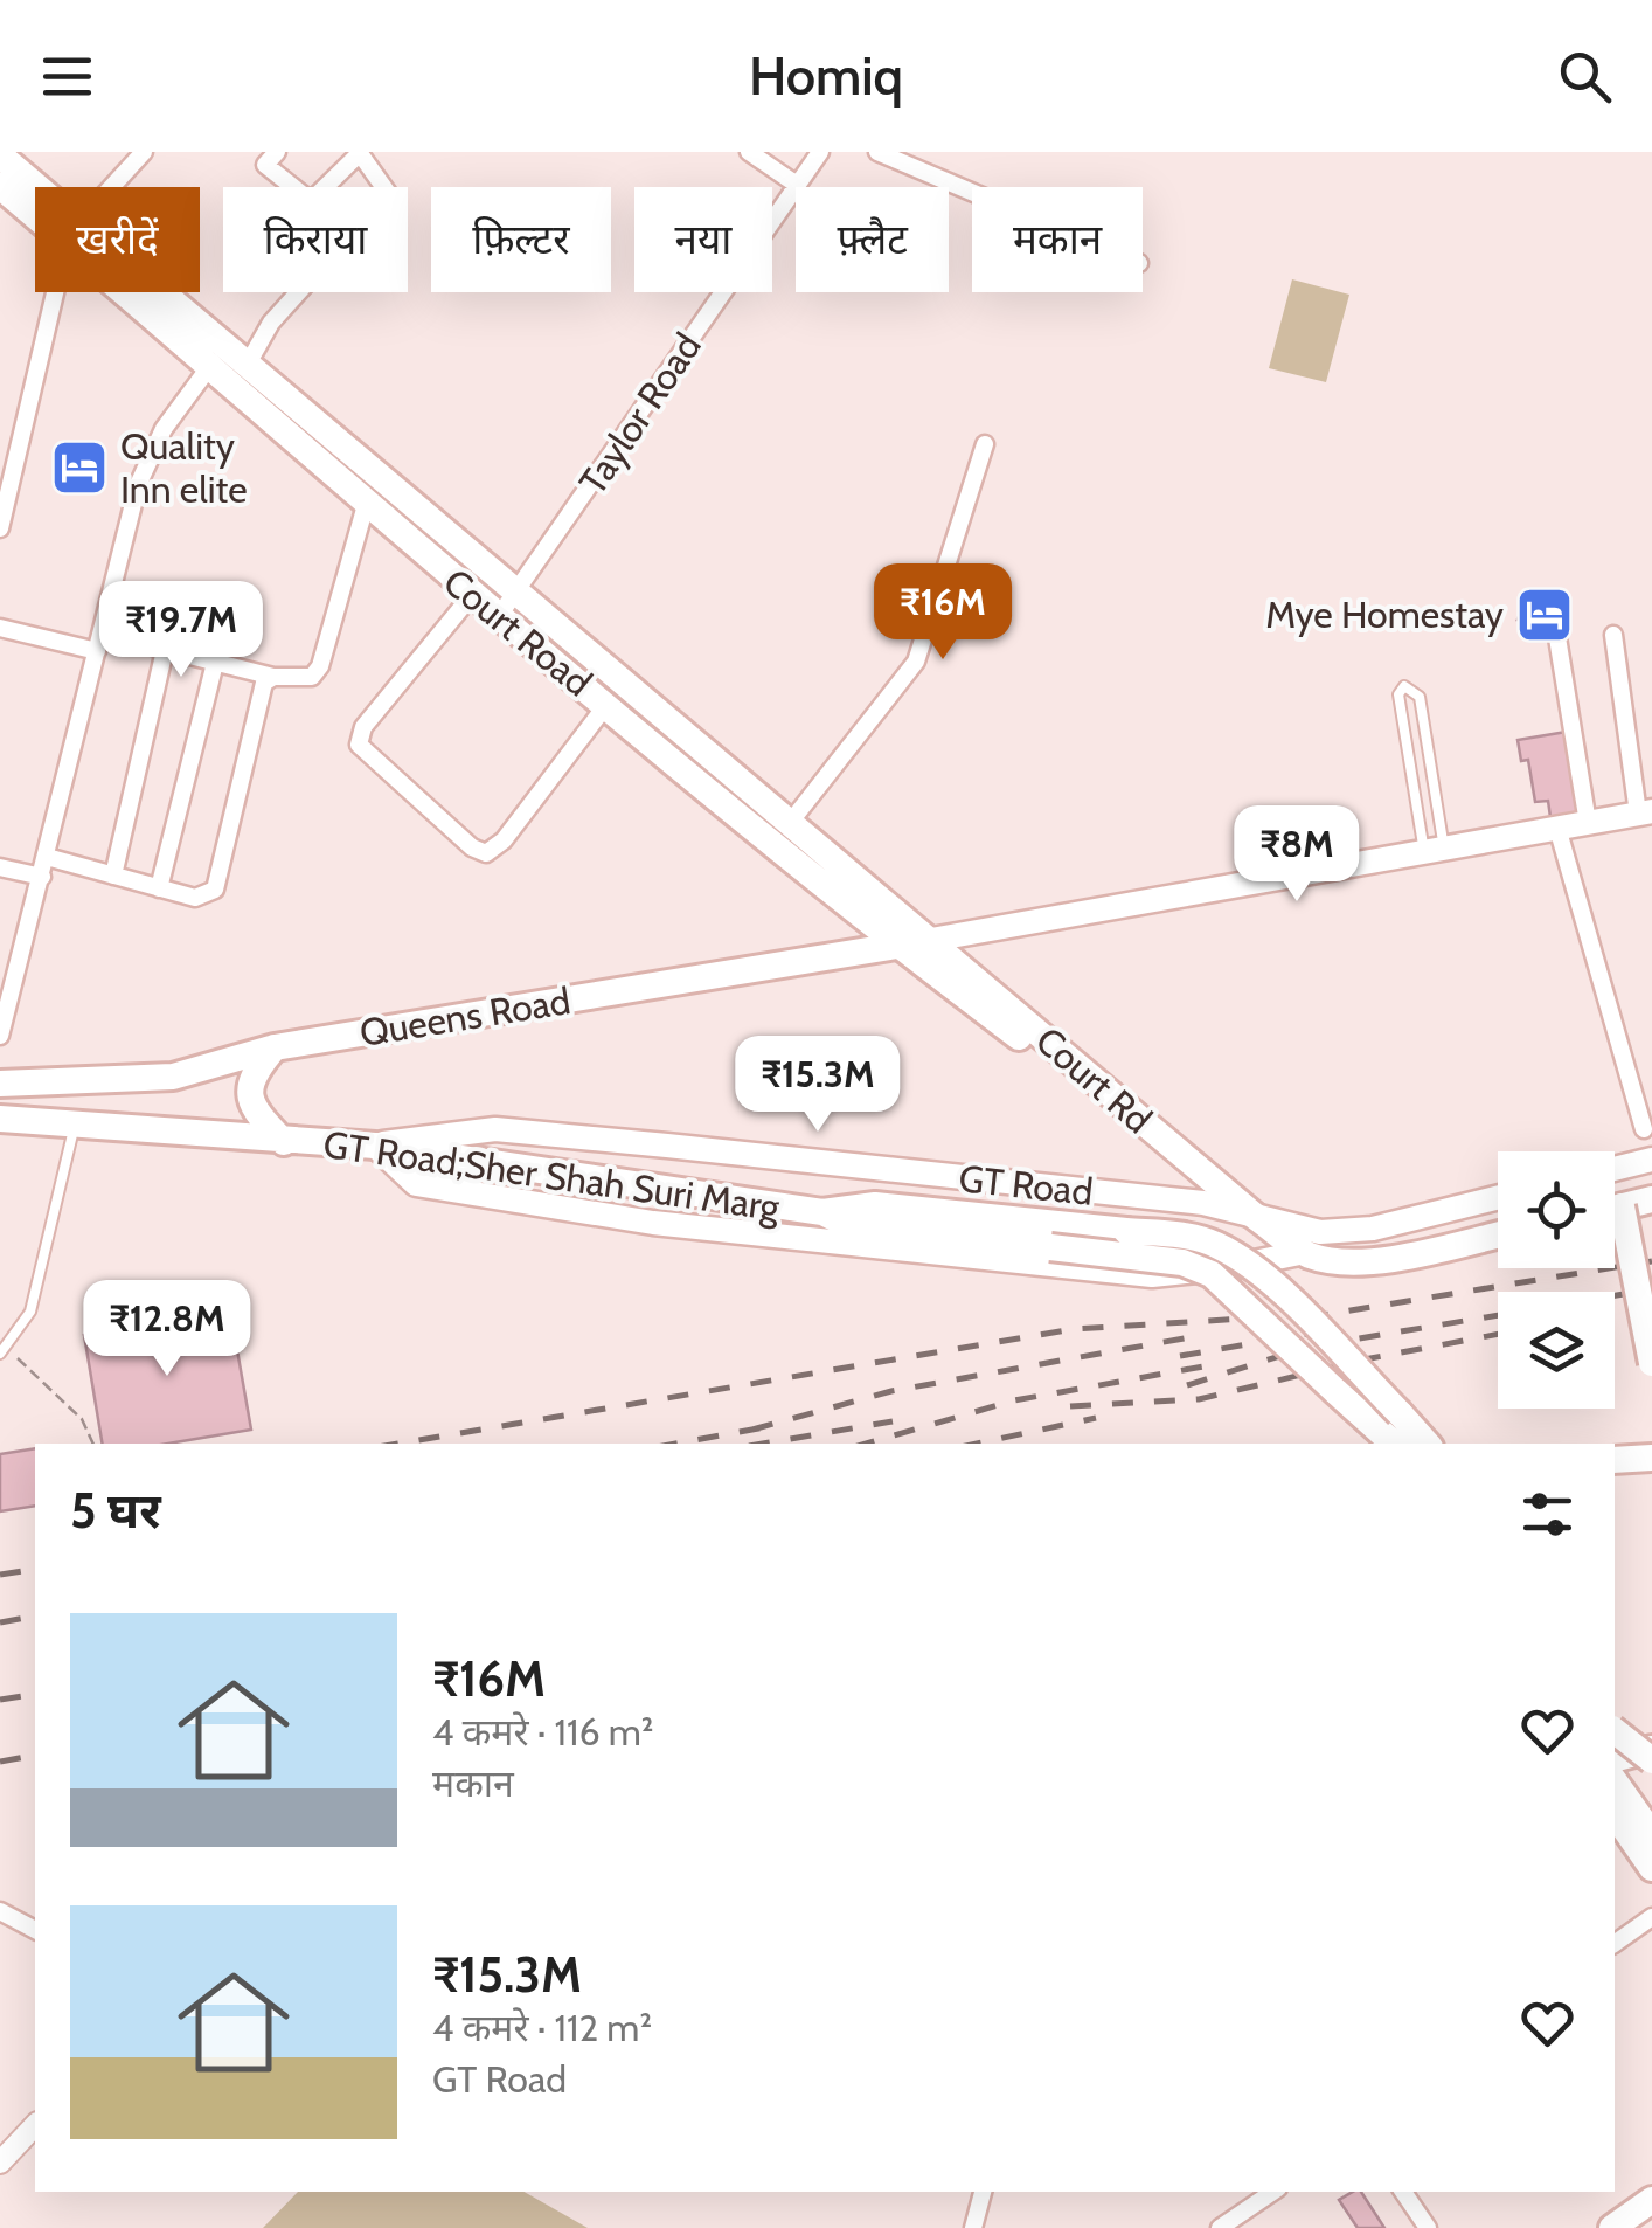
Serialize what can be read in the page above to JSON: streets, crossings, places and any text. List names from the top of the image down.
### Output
{
  "streets": {
    "main road": [
      "Court Road",
      "Queens Road",
      "Court Rd",
      "GT Road;Sher Shah Suri Marg",
      "GT Road"
    ],
    "street": ["Taylor Road"]
  },
  "crossings": [
    ["Taylor Road", "Court Road"],
    ["Court Road", "Queens Road"],
    ["Court Road", "Court Rd"],
    ["Queens Road", "Court Rd"],
    ["Court Rd", "GT Road"],
    ["GT Road;Sher Shah Suri Marg", "GT Road"]
  ],
  "places": {
    "hotel": ["Quality Inn elite", "Mye Homestay"]
  },
  "page": {
    "header": "Homiq",
    "chip": [
      "खरीदें",
      "किराया",
      "फ़िल्टर",
      "नया",
      "फ़्लैट",
      "मकान"
    ],
    "price": [
      "₹16M",
      "₹19.7M",
      "₹8M",
      "₹15.3M",
      "₹12.8M"
    ],
    "heading": "5 घर",
    "list": [
      {
        "name": "₹16M",
        "note": "4 कमरे · 116 m² · मकान"
      },
      {
        "name": "₹15.3M",
        "note": "4 कमरे · 112 m² · GT Road"
      }
    ]
  }
}
